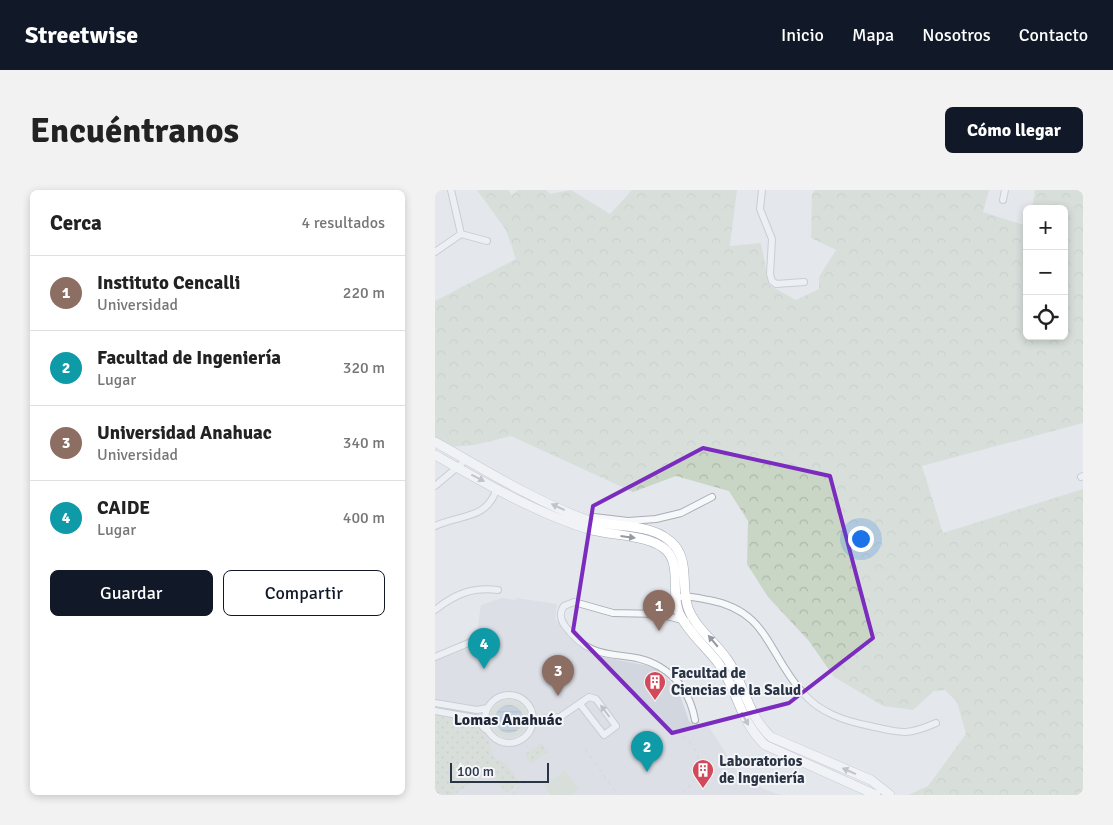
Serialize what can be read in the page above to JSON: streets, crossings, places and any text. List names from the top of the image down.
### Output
{
  "districts": ["Lomas Anahuác"],
  "places": {
    "building": ["Facultad de Ciencias de la Salud", "Laboratorios de Ingeniería"]
  },
  "scale_bar": "100 m",
  "page": {
    "header": "Streetwise",
    "nav": [
      "Inicio",
      "Mapa",
      "Nosotros",
      "Contacto"
    ],
    "buttons": [
      "Cómo llegar",
      ["Guardar", "Compartir"]
    ],
    "title": "Encuéntranos",
    "heading": ["Cerca", "4 resultados"],
    "map_buttons": ["+", "−"],
    "list": [
      {
        "mark": "1",
        "name": "Instituto Cencalli",
        "note": "Universidad",
        "value": "220 m"
      },
      {
        "mark": "2",
        "name": "Facultad de Ingeniería",
        "note": "Lugar",
        "value": "320 m"
      },
      {
        "mark": "3",
        "name": "Universidad Anahuac",
        "note": "Universidad",
        "value": "340 m"
      },
      {
        "mark": "4",
        "name": "CAIDE",
        "note": "Lugar",
        "value": "400 m"
      }
    ],
    "pins": [
      "1",
      "4",
      "3",
      "2"
    ],
    "scale": "100 m"
  }
}
